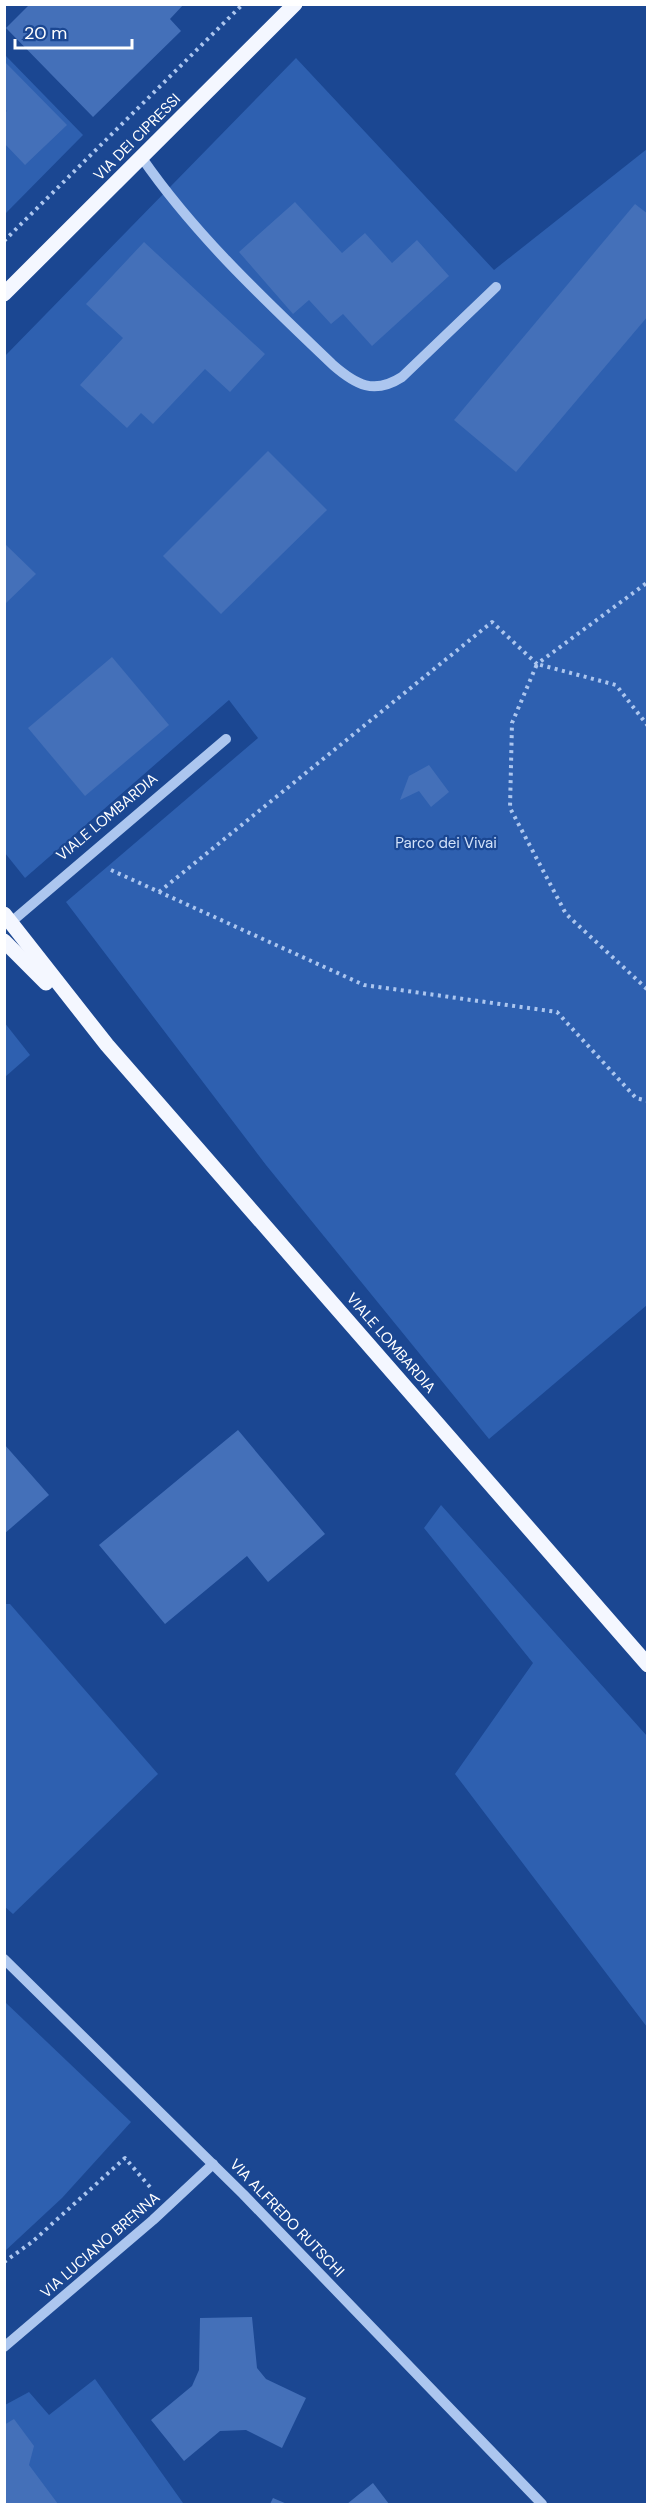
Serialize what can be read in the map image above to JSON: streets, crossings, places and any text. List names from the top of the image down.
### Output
{
  "streets": {
    "main road": ["VIA DEI CIPRESSI", "VIALE LOMBARDIA"],
    "street": ["VIA ALFREDO RUTSCHI", "VIA LUCIANO BRENNA"]
  },
  "crossings": [
    ["VIA ALFREDO RUTSCHI", "VIA LUCIANO BRENNA"]
  ],
  "parks": ["Parco dei Vivai"],
  "scale_bar": "20 m"
}
